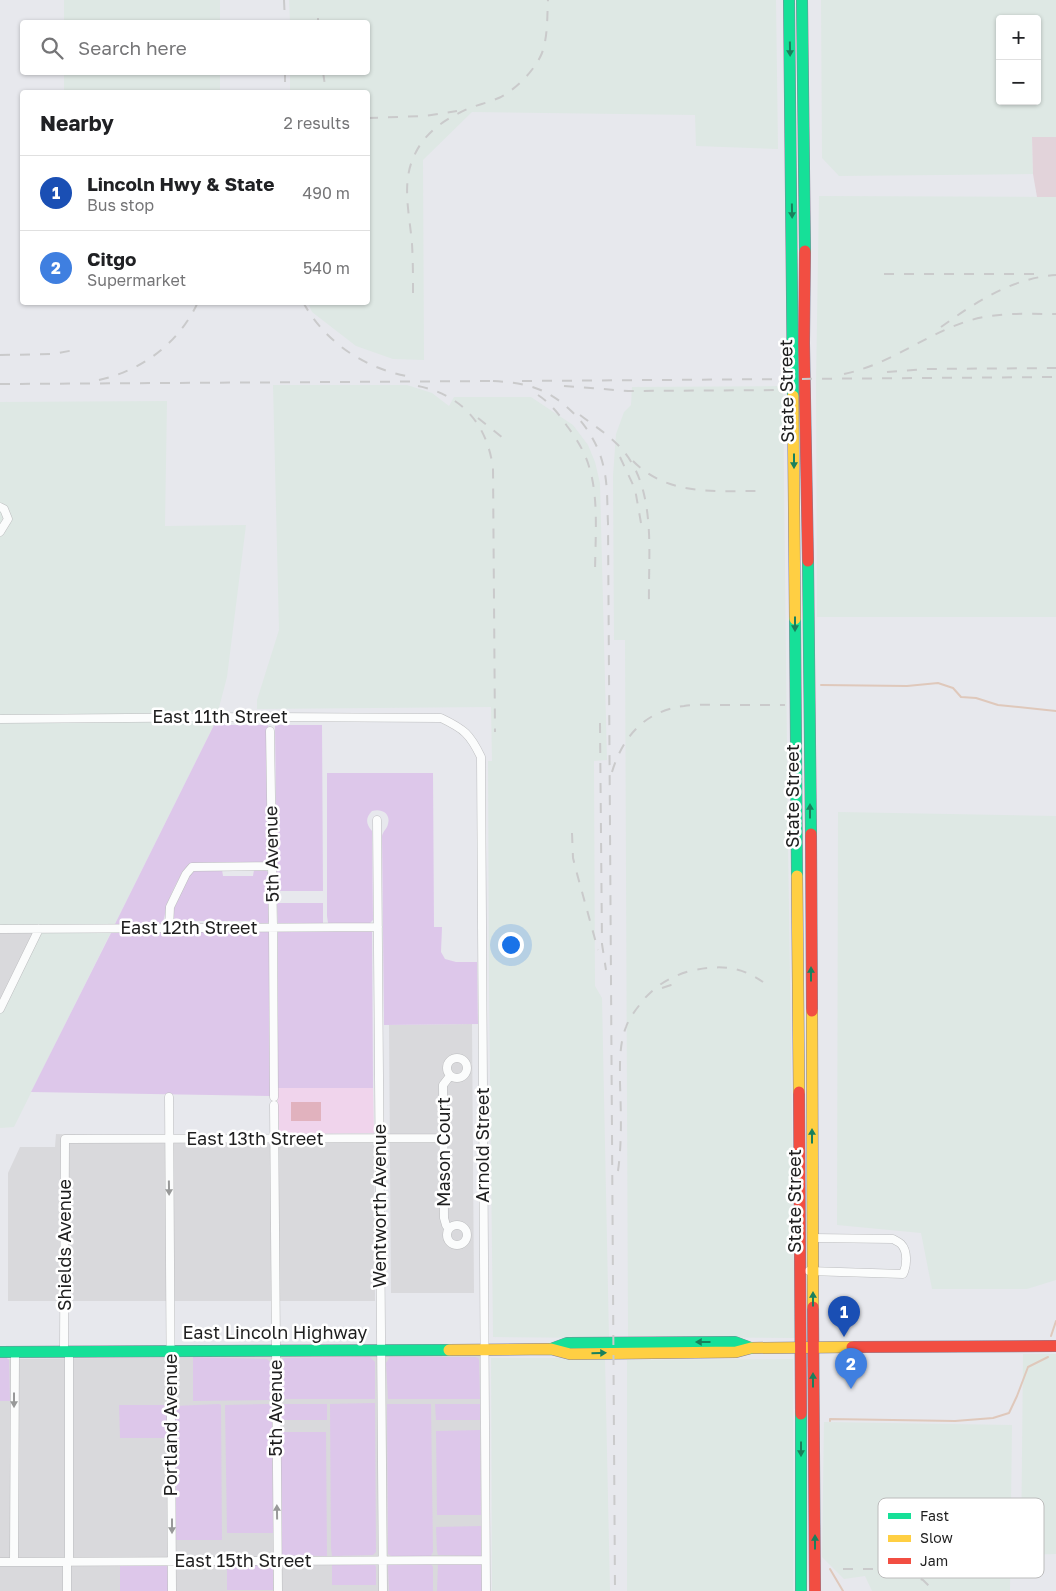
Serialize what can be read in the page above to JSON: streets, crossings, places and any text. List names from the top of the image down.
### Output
{
  "streets": {
    "street": [
      "State Street",
      "East 11th Street",
      "5th Avenue",
      "East 12th Street",
      "East 13th Street",
      "Arnold Street",
      "Mason Court",
      "Wentworth Avenue",
      "Shields Avenue",
      "East Lincoln Highway",
      "Portland Avenue",
      "East 15th Street"
    ]
  },
  "crossings": [
    ["State Street", "East Lincoln Highway"],
    ["East 11th Street", "Arnold Street"],
    ["5th Avenue", "East 12th Street"],
    ["5th Avenue", "East 13th Street"],
    ["5th Avenue", "East Lincoln Highway"],
    ["5th Avenue", "East 15th Street"],
    ["East 12th Street", "Wentworth Avenue"],
    ["East 13th Street", "Mason Court"],
    ["East 13th Street", "Wentworth Avenue"],
    ["East 13th Street", "Shields Avenue"],
    ["East 13th Street", "Portland Avenue"],
    ["Arnold Street", "East Lincoln Highway"],
    ["Arnold Street", "East 15th Street"],
    ["Wentworth Avenue", "East Lincoln Highway"],
    ["Wentworth Avenue", "East 15th Street"],
    ["Shields Avenue", "East Lincoln Highway"],
    ["Shields Avenue", "East 15th Street"],
    ["East Lincoln Highway", "Portland Avenue"],
    ["Portland Avenue", "East 15th Street"]
  ],
  "one_way": ["Portland Avenue"],
  "legend": ["Fast", "Slow", "Jam"],
  "page": {
    "map_buttons": ["+", "−"],
    "search": "Search here",
    "heading": ["Nearby", "2 results"],
    "list": [
      {
        "mark": "1",
        "name": "Lincoln Hwy & State",
        "note": "Bus stop",
        "value": "490 m"
      },
      {
        "mark": "2",
        "name": "Citgo",
        "note": "Supermarket",
        "value": "540 m"
      }
    ],
    "pins": ["1", "2"]
  }
}
